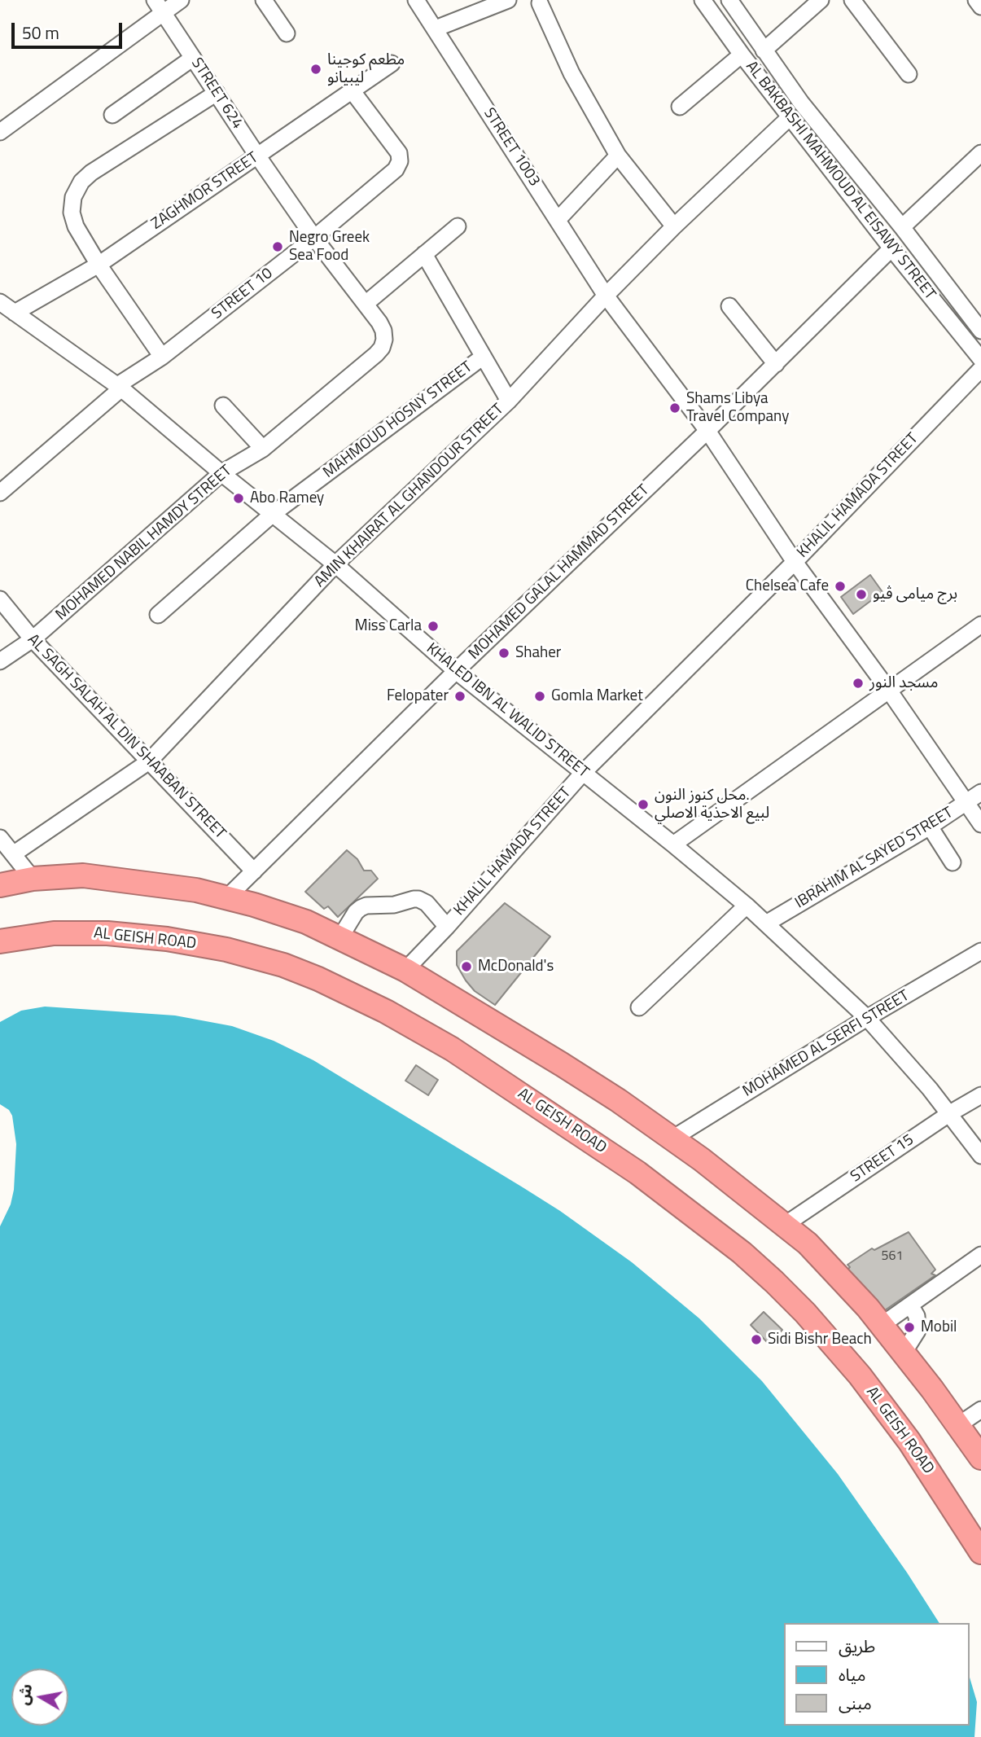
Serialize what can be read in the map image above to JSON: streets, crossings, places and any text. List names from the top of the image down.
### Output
{
  "streets": {
    "highway": ["AL GEISH ROAD"],
    "street": [
      "STREET 624",
      "STREET 1003",
      "AL BAKBASHI MAHMOUD AL EISAWY STREET",
      "ZAGHMOR STREET",
      "STREET 10",
      "MAHMOUD HOSNY STREET",
      "AMIN KHAIRAT AL GHANDOUR STREET",
      "KHALIL HAMADA STREET",
      "MOHAMED NABIL HAMDY STREET",
      "MOHAMED GALAL HAMMAD STREET",
      "KHALED IBN AL WALID STREET",
      "AL SAGH SALAH AL DIN SHAABAN STREET",
      "IBRAHIM AL SAYED STREET",
      "MOHAMED AL SERFI STREET",
      "STREET 15"
    ]
  },
  "crossings": [
    ["STREET 624", "ZAGHMOR STREET"],
    ["STREET 624", "STREET 10"],
    ["STREET 624", "MOHAMED NABIL HAMDY STREET"],
    ["STREET 1003", "AMIN KHAIRAT AL GHANDOUR STREET"],
    ["STREET 1003", "KHALIL HAMADA STREET"],
    ["STREET 1003", "MOHAMED GALAL HAMMAD STREET"],
    ["STREET 1003", "IBRAHIM AL SAYED STREET"],
    ["AL BAKBASHI MAHMOUD AL EISAWY STREET", "AMIN KHAIRAT AL GHANDOUR STREET"],
    ["AL BAKBASHI MAHMOUD AL EISAWY STREET", "MOHAMED GALAL HAMMAD STREET"],
    ["ZAGHMOR STREET", "STREET 10"],
    ["ZAGHMOR STREET", "KHALED IBN AL WALID STREET"],
    ["STREET 10", "KHALED IBN AL WALID STREET"],
    ["MAHMOUD HOSNY STREET", "KHALED IBN AL WALID STREET"],
    ["AMIN KHAIRAT AL GHANDOUR STREET", "KHALED IBN AL WALID STREET"],
    ["AMIN KHAIRAT AL GHANDOUR STREET", "AL SAGH SALAH AL DIN SHAABAN STREET"],
    ["KHALIL HAMADA STREET", "KHALED IBN AL WALID STREET"],
    ["MOHAMED NABIL HAMDY STREET", "KHALED IBN AL WALID STREET"],
    ["MOHAMED NABIL HAMDY STREET", "AL SAGH SALAH AL DIN SHAABAN STREET"],
    ["MOHAMED GALAL HAMMAD STREET", "KHALED IBN AL WALID STREET"],
    ["MOHAMED GALAL HAMMAD STREET", "AL SAGH SALAH AL DIN SHAABAN STREET"],
    ["KHALED IBN AL WALID STREET", "IBRAHIM AL SAYED STREET"],
    ["KHALED IBN AL WALID STREET", "MOHAMED AL SERFI STREET"],
    ["KHALED IBN AL WALID STREET", "STREET 15"]
  ],
  "places": [
    "مطعم كوجينا ليبيانو",
    "Negro Greek Sea Food",
    "Shams Libya Travel Company",
    "Abo Ramey",
    "Chelsea Cafe",
    "برج ميامى ڤيو",
    "Miss Carla",
    "Shaher",
    "مسجد النور",
    "Felopater",
    "Gomla Market",
    "محل كنوز النون. لبيع الاحذية الاصلي",
    "McDonald's",
    "Mobil",
    "Sidi Bishr Beach"
  ],
  "house_numbers": ["561"],
  "legend": ["طريق", "مياه", "مبنى"],
  "scale_bar": "50 m",
  "north": "left"
}
